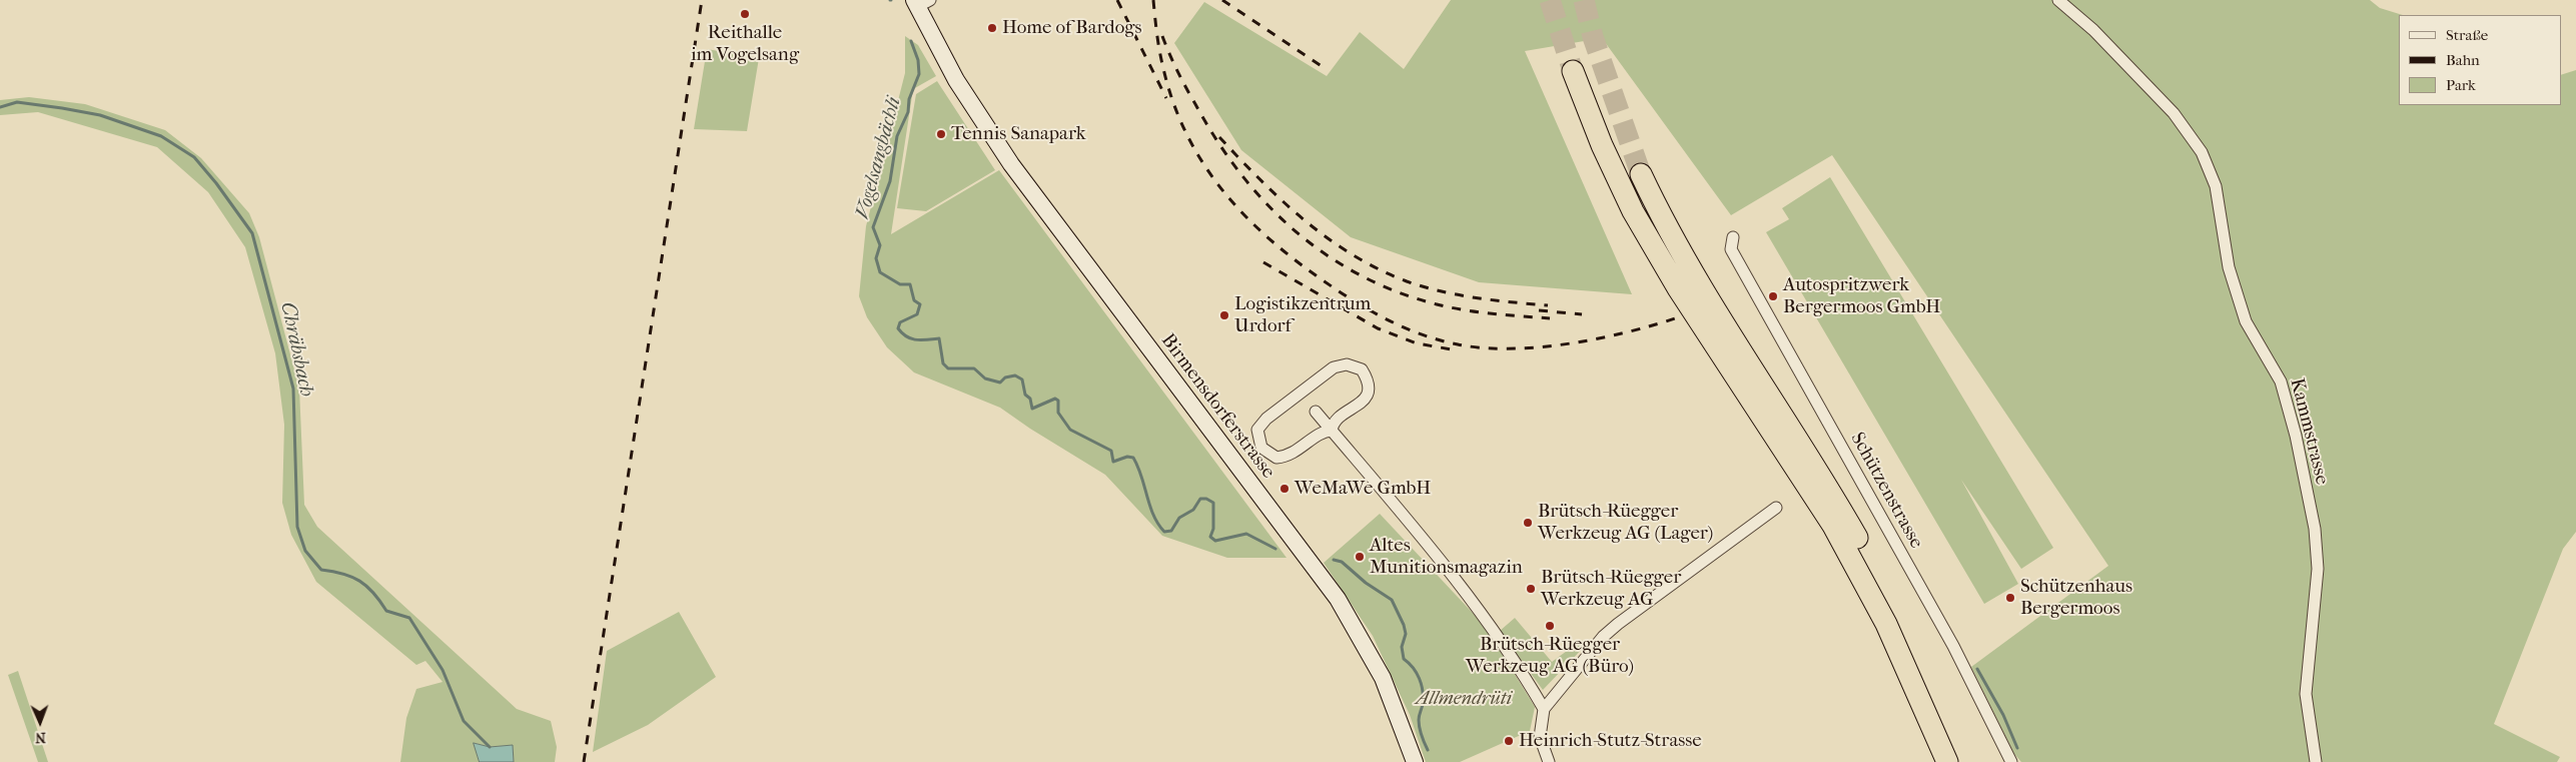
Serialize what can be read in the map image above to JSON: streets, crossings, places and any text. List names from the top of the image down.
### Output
{
  "streets": {
    "main road": ["Birmensdorferstrasse"],
    "street": ["Kammstrasse", "Schützenstrasse"]
  },
  "water": ["Vogelsangbächli", "Chräbsbach"],
  "parks": ["Allmendrüti"],
  "places": [
    "Reithalle im Vogelsang",
    "Home of Bardogs",
    "Tennis Sanapark",
    "Autospritzwerk Bergermoos GmbH",
    "Logistikzentrum Urdorf",
    "WeMaWe GmbH",
    "Brütsch-Rüegger Werkzeug AG (Lager)",
    "Altes Munitionsmagazin",
    "Brütsch-Rüegger Werkzeug AG",
    "Schützenhaus Bergermoos",
    "Brütsch-Rüegger Werkzeug AG (Büro)",
    "Heinrich-Stutz-Strasse"
  ],
  "legend": ["Straße", "Bahn", "Park"],
  "north": "bottom"
}
